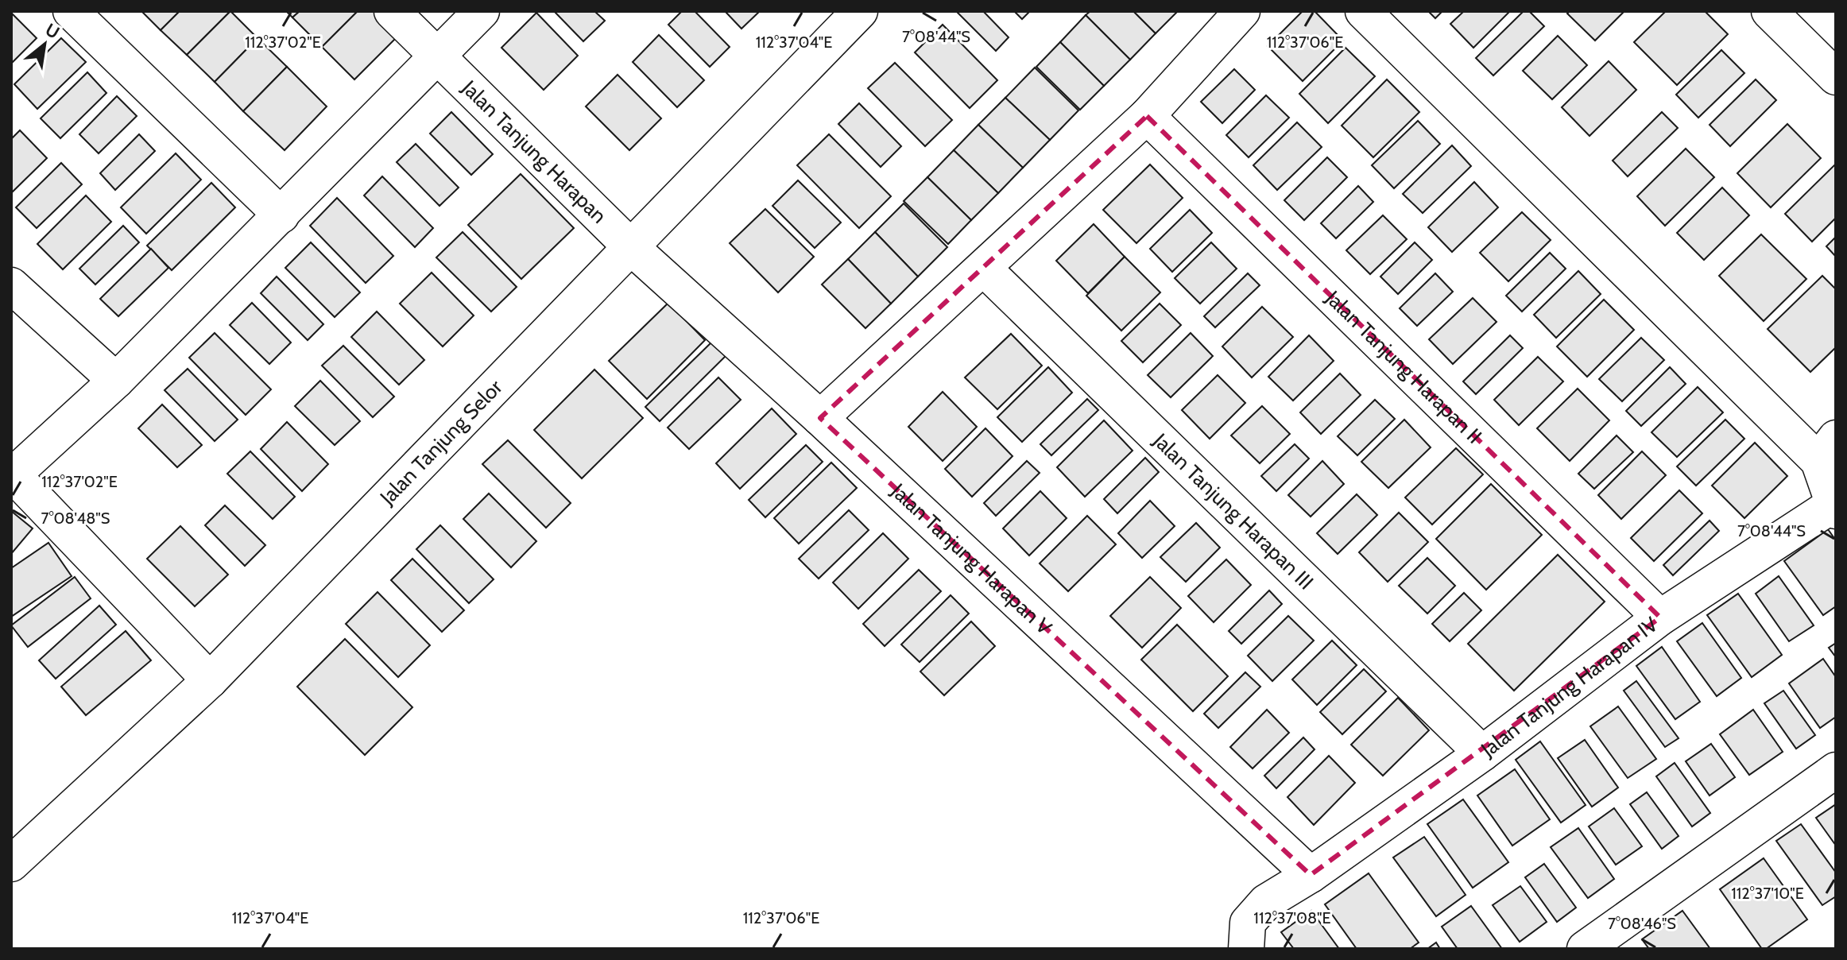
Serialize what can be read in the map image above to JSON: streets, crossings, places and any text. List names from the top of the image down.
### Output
{
  "streets": {
    "street": [
      "Jalan Tanjung Harapan",
      "Jalan Tanjung Harapan II",
      "Jalan Tanjung Selor",
      "Jalan Tanjung Harapan III",
      "Jalan Tanjung Harapan V",
      "Jalan Tanjung Harapan IV"
    ]
  },
  "crossings": [
    ["Jalan Tanjung Harapan", "Jalan Tanjung Selor"],
    ["Jalan Tanjung Harapan", "Jalan Tanjung Harapan V"],
    ["Jalan Tanjung Harapan II", "Jalan Tanjung Harapan IV"],
    ["Jalan Tanjung Selor", "Jalan Tanjung Harapan V"],
    ["Jalan Tanjung Harapan III", "Jalan Tanjung Harapan IV"],
    ["Jalan Tanjung Harapan V", "Jalan Tanjung Harapan IV"]
  ],
  "north": "top right",
  "coordinates": [
    "7°08'44\"S",
    "112°37'04\"E",
    "112°37'06\"E",
    "112°37'02\"E",
    "7°08'48\"S",
    "112°37'10\"E",
    "112°37'08\"E",
    "7°08'46\"S"
  ]
}
